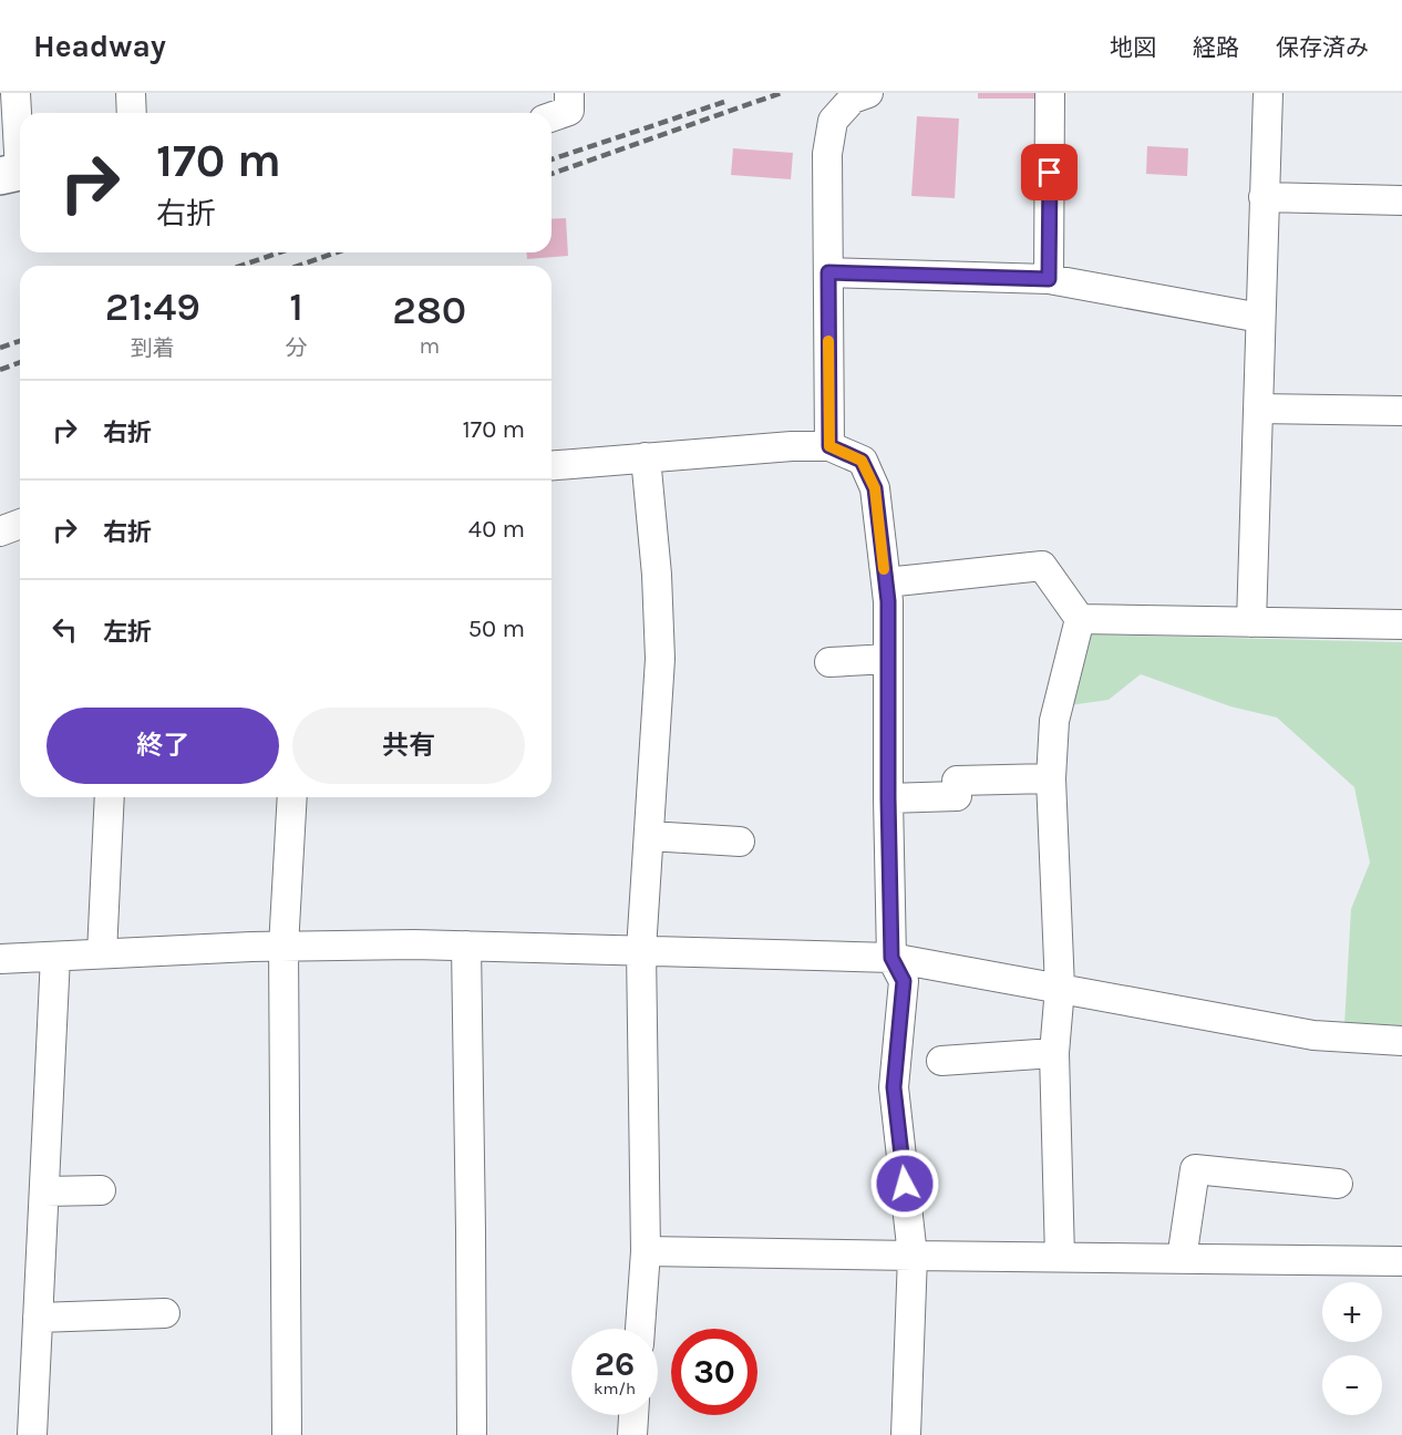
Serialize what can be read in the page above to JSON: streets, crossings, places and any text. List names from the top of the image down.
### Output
{
  "page": {
    "header": "Headway",
    "nav": ["地図", "経路", "保存済み"],
    "turn": ["170 m", "右折"],
    "eta": [
      "21:49",
      "到着",
      "1",
      "分",
      "280",
      "m"
    ],
    "list": [
      {
        "name": "右折",
        "value": "170 m"
      },
      {
        "name": "右折",
        "value": "40 m"
      },
      {
        "name": "左折",
        "value": "50 m"
      }
    ],
    "buttons": ["終了", "共有"],
    "map_buttons": ["+", "−"],
    "speed": "26 km/h",
    "limit": "30"
  }
}
